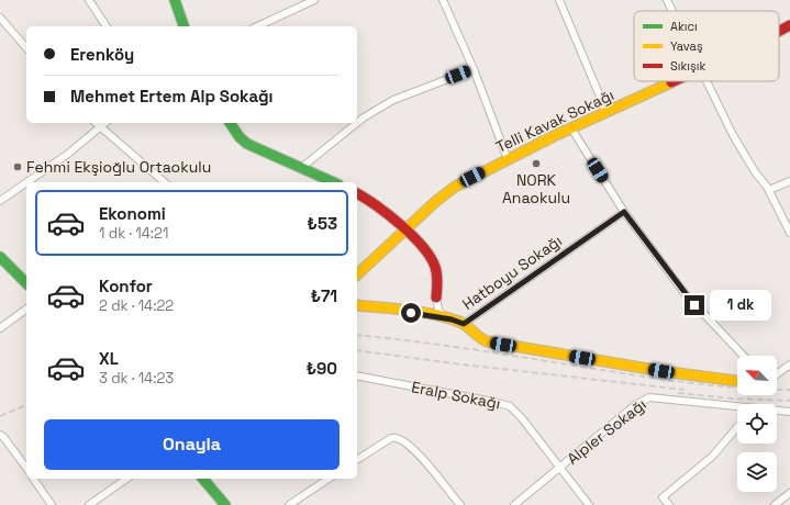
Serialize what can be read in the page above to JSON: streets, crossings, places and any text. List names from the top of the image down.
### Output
{
  "streets": {
    "street": [
      "Telli Kavak Sokağı",
      "Hatboyu Sokağı",
      "Eralp Sokağı",
      "Alpler Sokağı"
    ]
  },
  "crossings": [
    ["Eralp Sokağı", "Alpler Sokağı"]
  ],
  "places": ["NORK Anaokulu", "Fehmi Ekşioğlu Ortaokulu"],
  "legend": ["Akıcı", "Yavaş", "Sıkışık"],
  "north": "top left",
  "page": {
    "banner": ["Erenköy", "Mehmet Ertem Alp Sokağı"],
    "list": [
      {
        "name": "Ekonomi",
        "note": "1 dk · 14:21",
        "value": "₺53"
      },
      {
        "name": "Konfor",
        "note": "2 dk · 14:22",
        "value": "₺71"
      },
      {
        "name": "XL",
        "note": "3 dk · 14:23",
        "value": "₺90"
      }
    ],
    "bubble": "1 dk",
    "buttons": "Onayla"
  }
}
